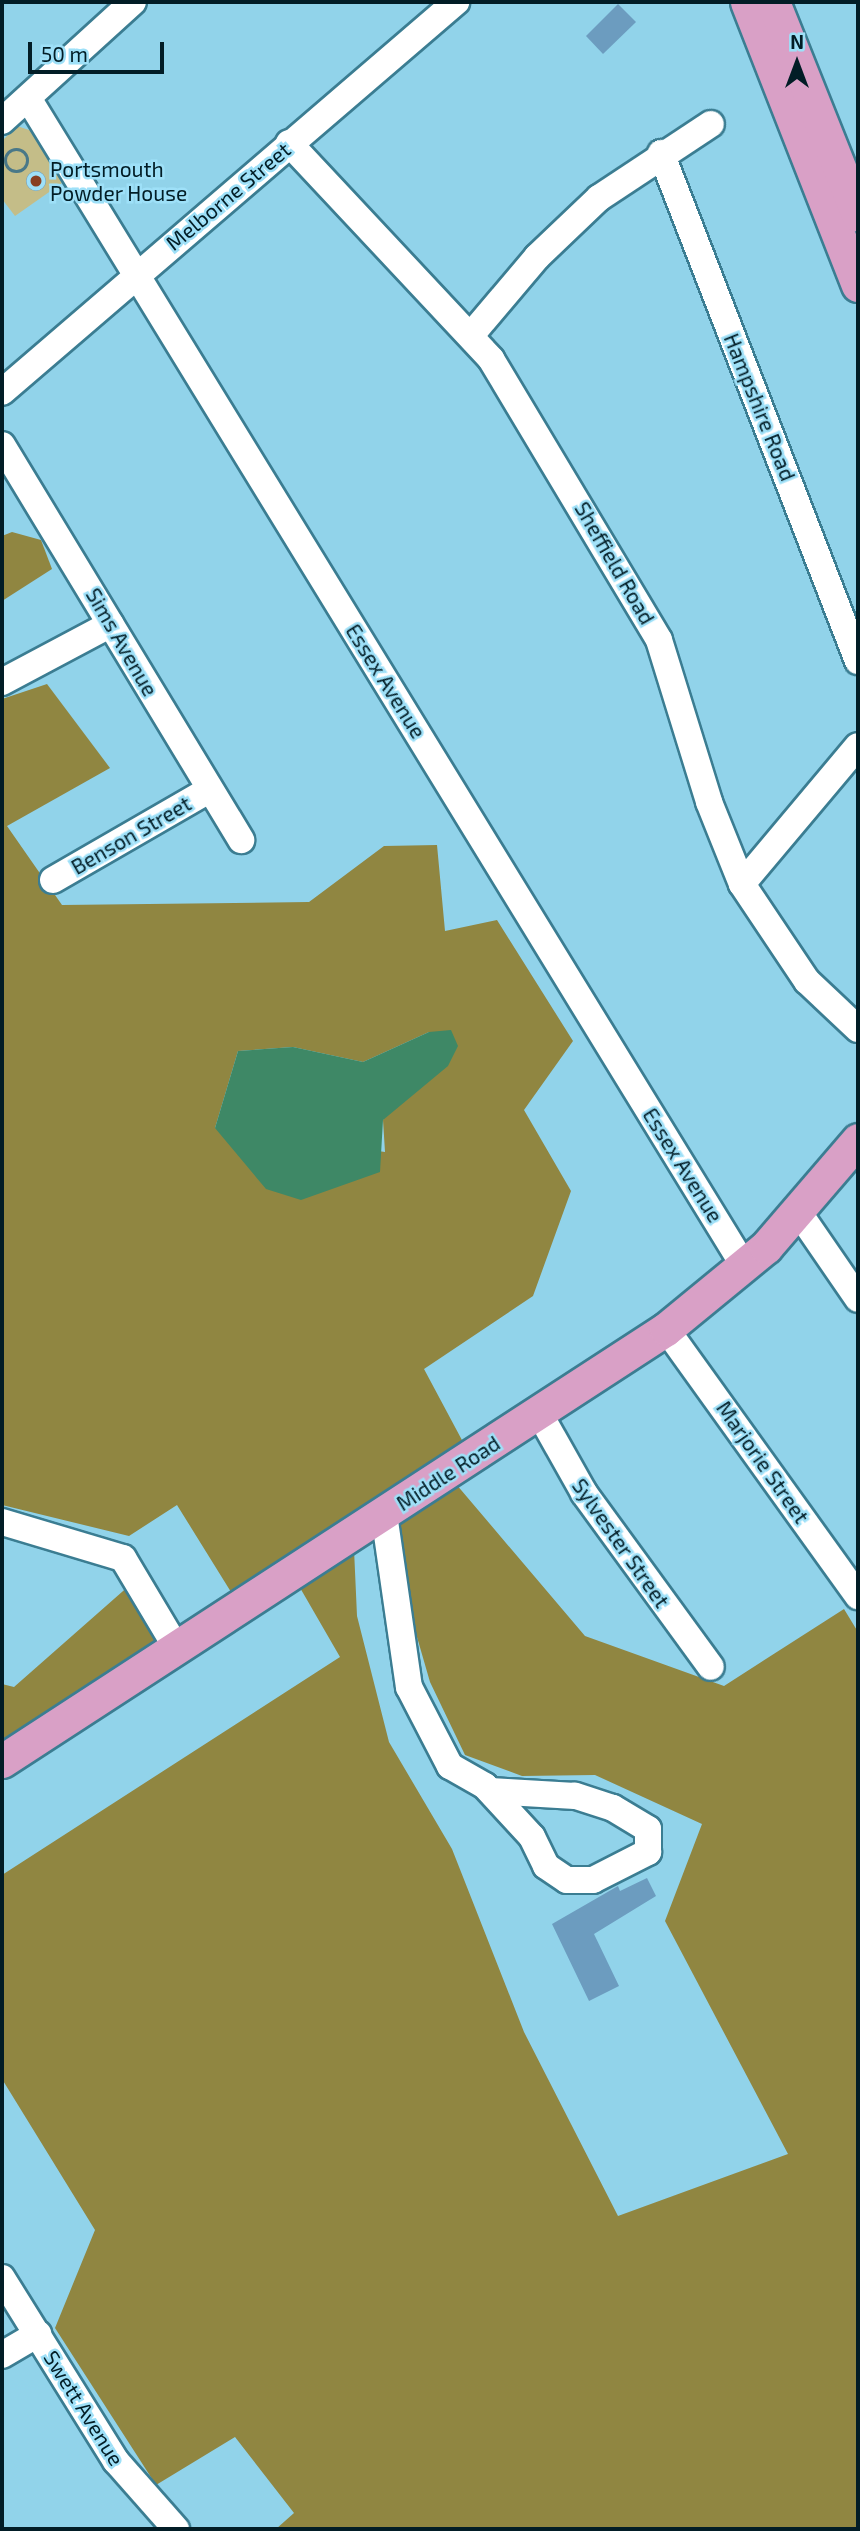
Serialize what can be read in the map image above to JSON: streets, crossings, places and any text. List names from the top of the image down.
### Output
{
  "streets": {
    "main road": ["Middle Road"],
    "street": [
      "Melborne Street",
      "Hampshire Road",
      "Sheffield Road",
      "Sims Avenue",
      "Essex Avenue",
      "Benson Street",
      "Marjorie Street",
      "Sylvester Street",
      "Swett Avenue"
    ]
  },
  "crossings": [
    ["Melborne Street", "Sheffield Road"],
    ["Melborne Street", "Essex Avenue"],
    ["Sims Avenue", "Benson Street"],
    ["Essex Avenue", "Middle Road"],
    ["Marjorie Street", "Middle Road"],
    ["Middle Road", "Sylvester Street"]
  ],
  "places": ["Portsmouth Powder House"],
  "scale_bar": "50 m",
  "north": "top"
}
